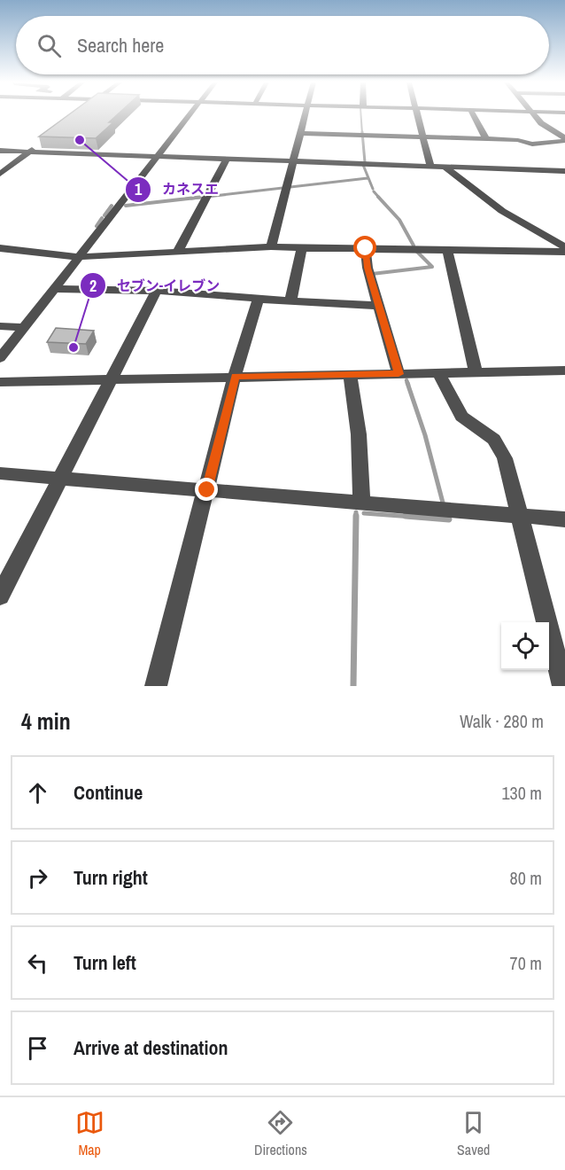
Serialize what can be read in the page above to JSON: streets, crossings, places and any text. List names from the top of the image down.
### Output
{
  "places": ["カネスエ", "セブン-イレブン"],
  "page": {
    "search": "Search here",
    "heading": ["4 min", "Walk · 280 m"],
    "list": [
      ["Continue", "130 m"],
      ["Turn right", "80 m"],
      ["Turn left", "70 m"],
      "Arrive at destination"
    ],
    "nav": ["Map", "Directions", "Saved"]
  }
}
